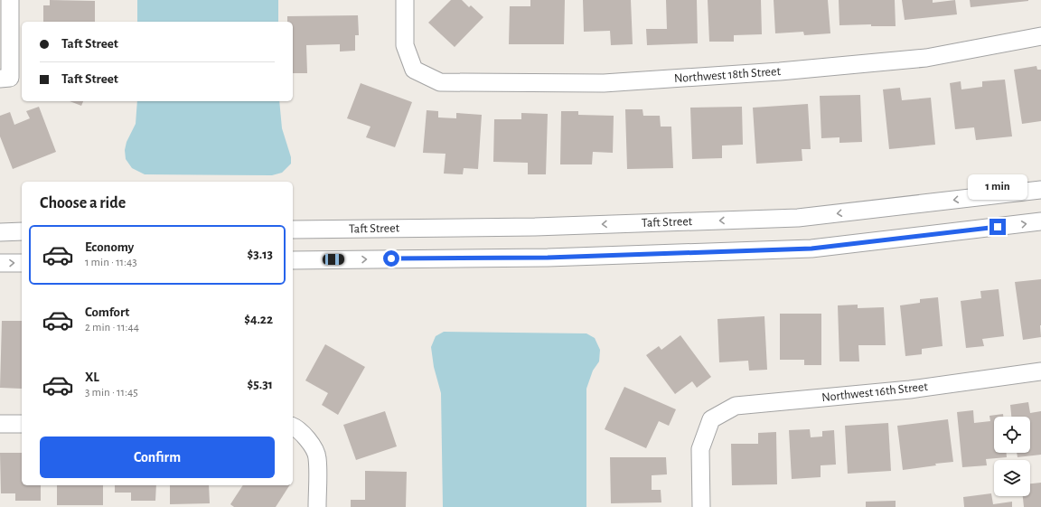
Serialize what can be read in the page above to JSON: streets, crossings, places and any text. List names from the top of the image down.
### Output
{
  "streets": {
    "street": ["Northwest 18th Street", "Taft Street", "Northwest 16th Street"]
  },
  "page": {
    "banner": ["Taft Street", "Taft Street"],
    "bubble": "1 min",
    "heading": "Choose a ride",
    "list": [
      {
        "name": "Economy",
        "note": "1 min · 11:43",
        "value": "$3.13"
      },
      {
        "name": "Comfort",
        "note": "2 min · 11:44",
        "value": "$4.22"
      },
      {
        "name": "XL",
        "note": "3 min · 11:45",
        "value": "$5.31"
      }
    ],
    "buttons": "Confirm"
  }
}
